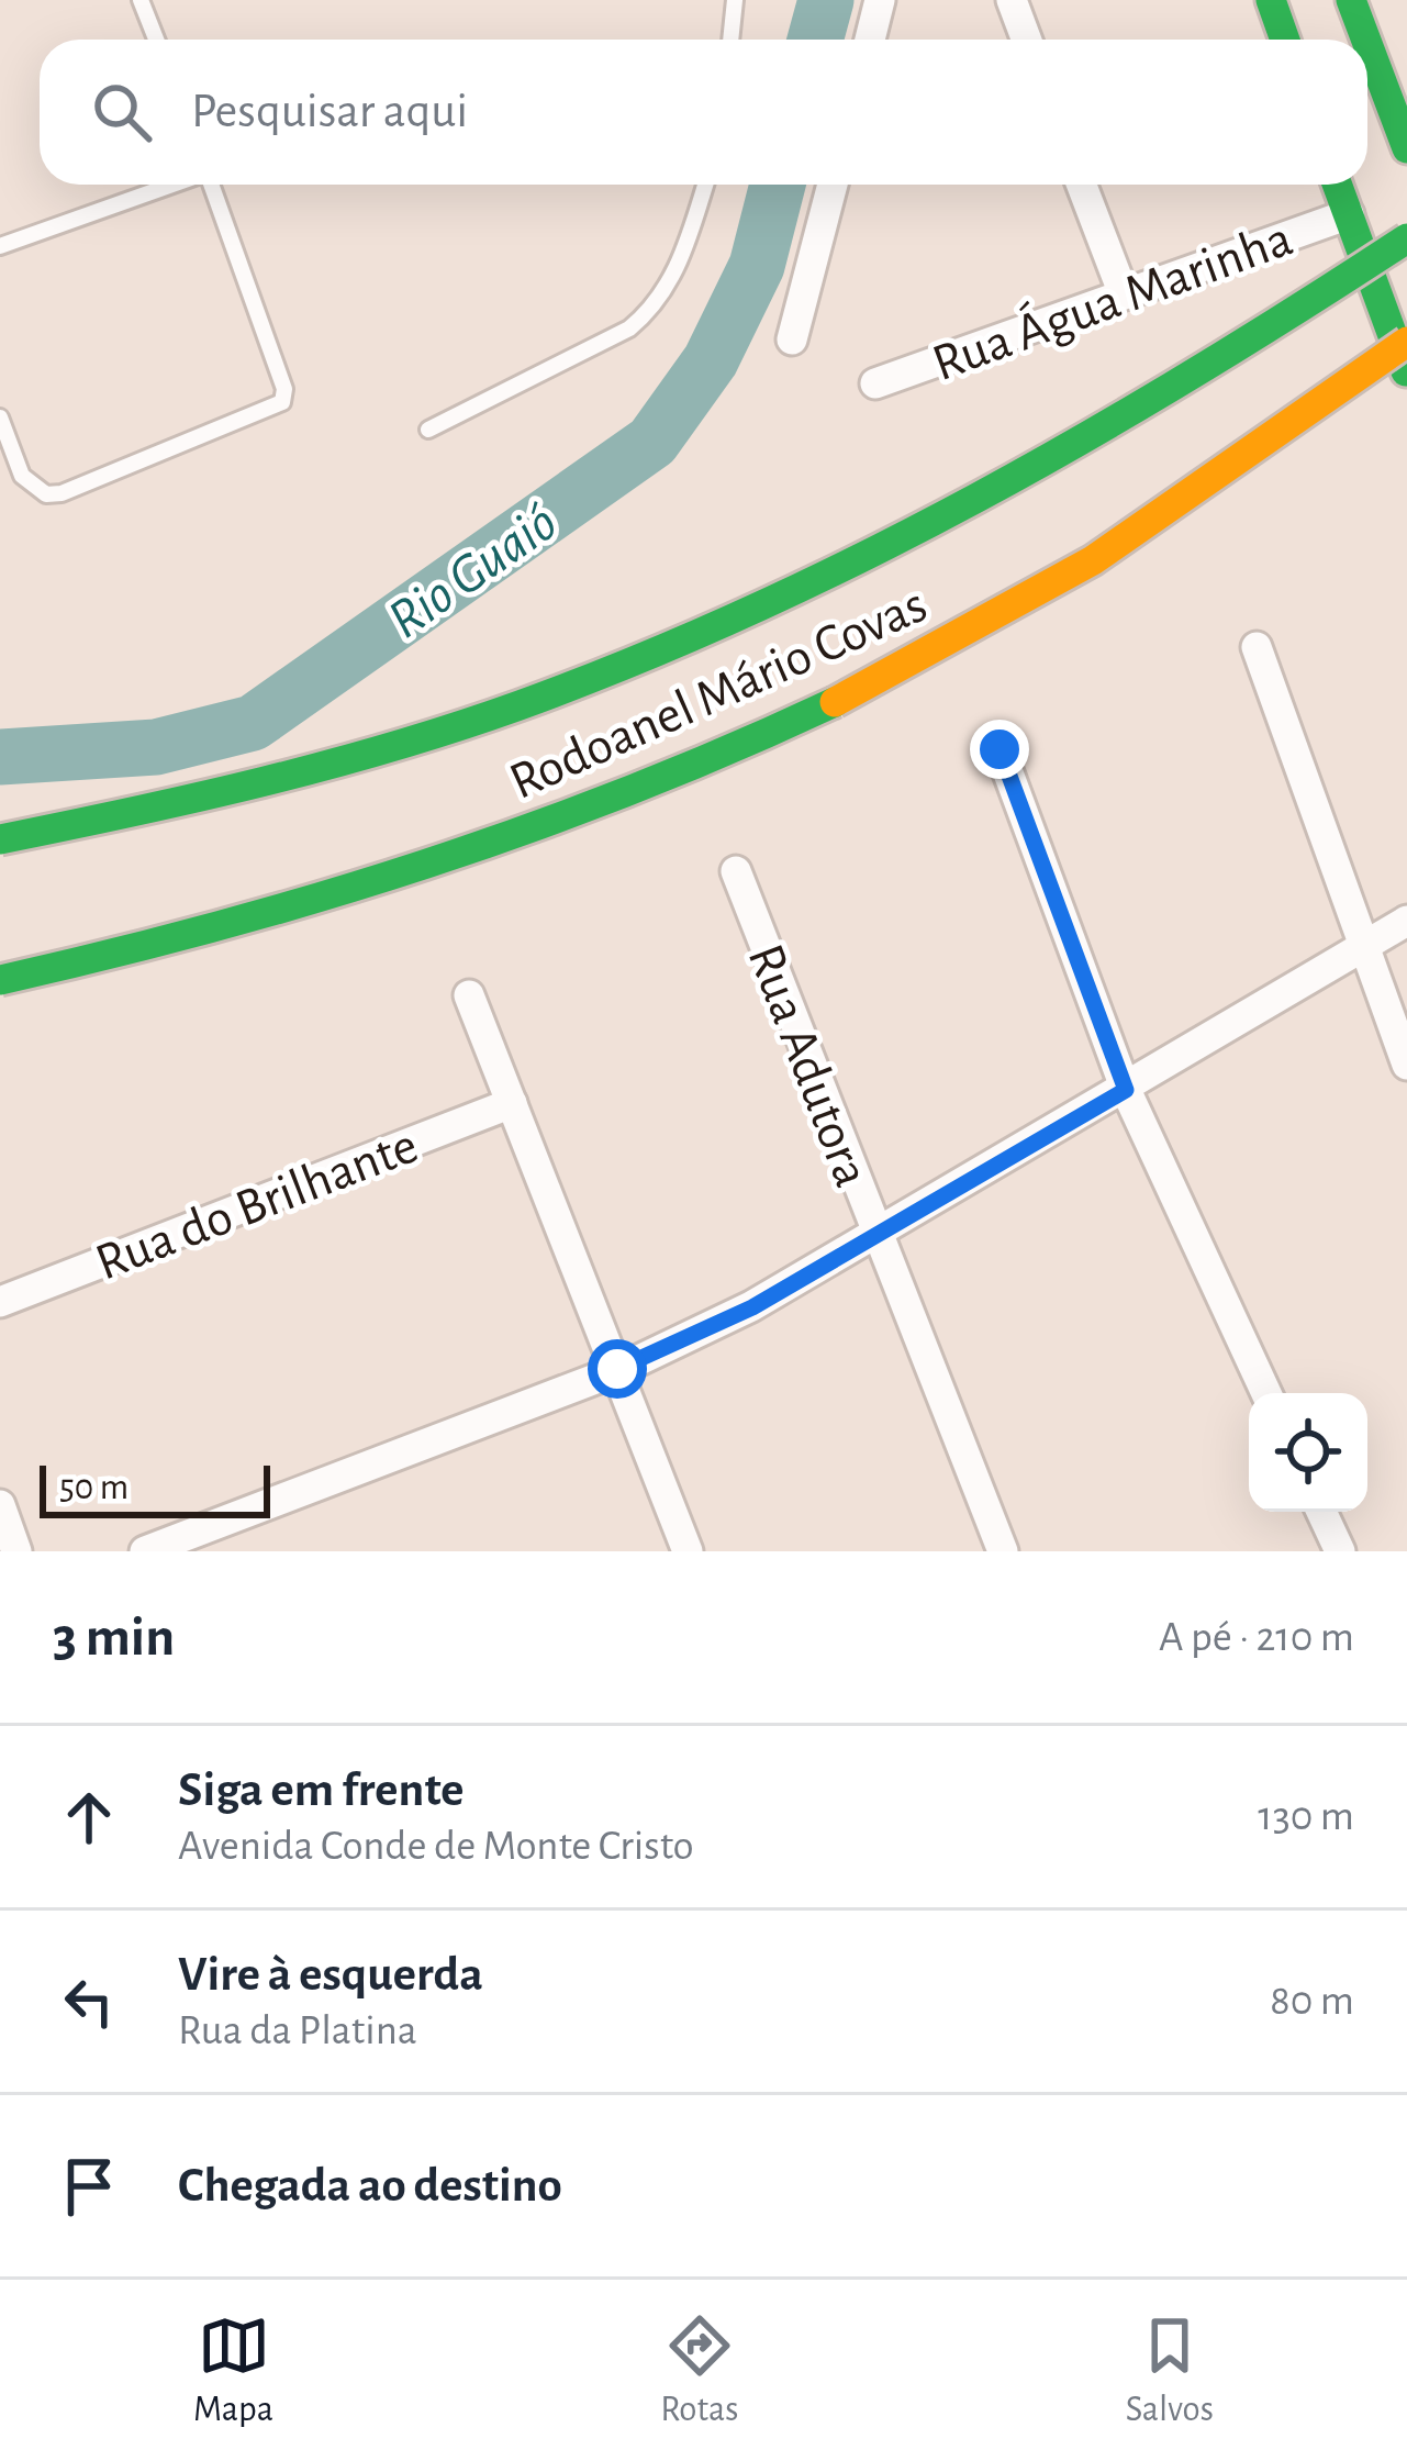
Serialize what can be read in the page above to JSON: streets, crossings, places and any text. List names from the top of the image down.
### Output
{
  "streets": {
    "main road": ["Rodoanel Mário Covas"],
    "street": ["Rua Água Marinha", "Rua Adutora", "Rua do Brilhante"]
  },
  "water": ["Rio Guaió"],
  "scale_bar": "50 m",
  "page": {
    "search": "Pesquisar aqui",
    "scale": "50 m",
    "heading": ["3 min", "A pé · 210 m"],
    "list": [
      ["Siga em frente", "Avenida Conde de Monte Cristo", "130 m"],
      ["Vire à esquerda", "Rua da Platina", "80 m"],
      "Chegada ao destino"
    ],
    "nav": ["Mapa", "Rotas", "Salvos"]
  }
}
